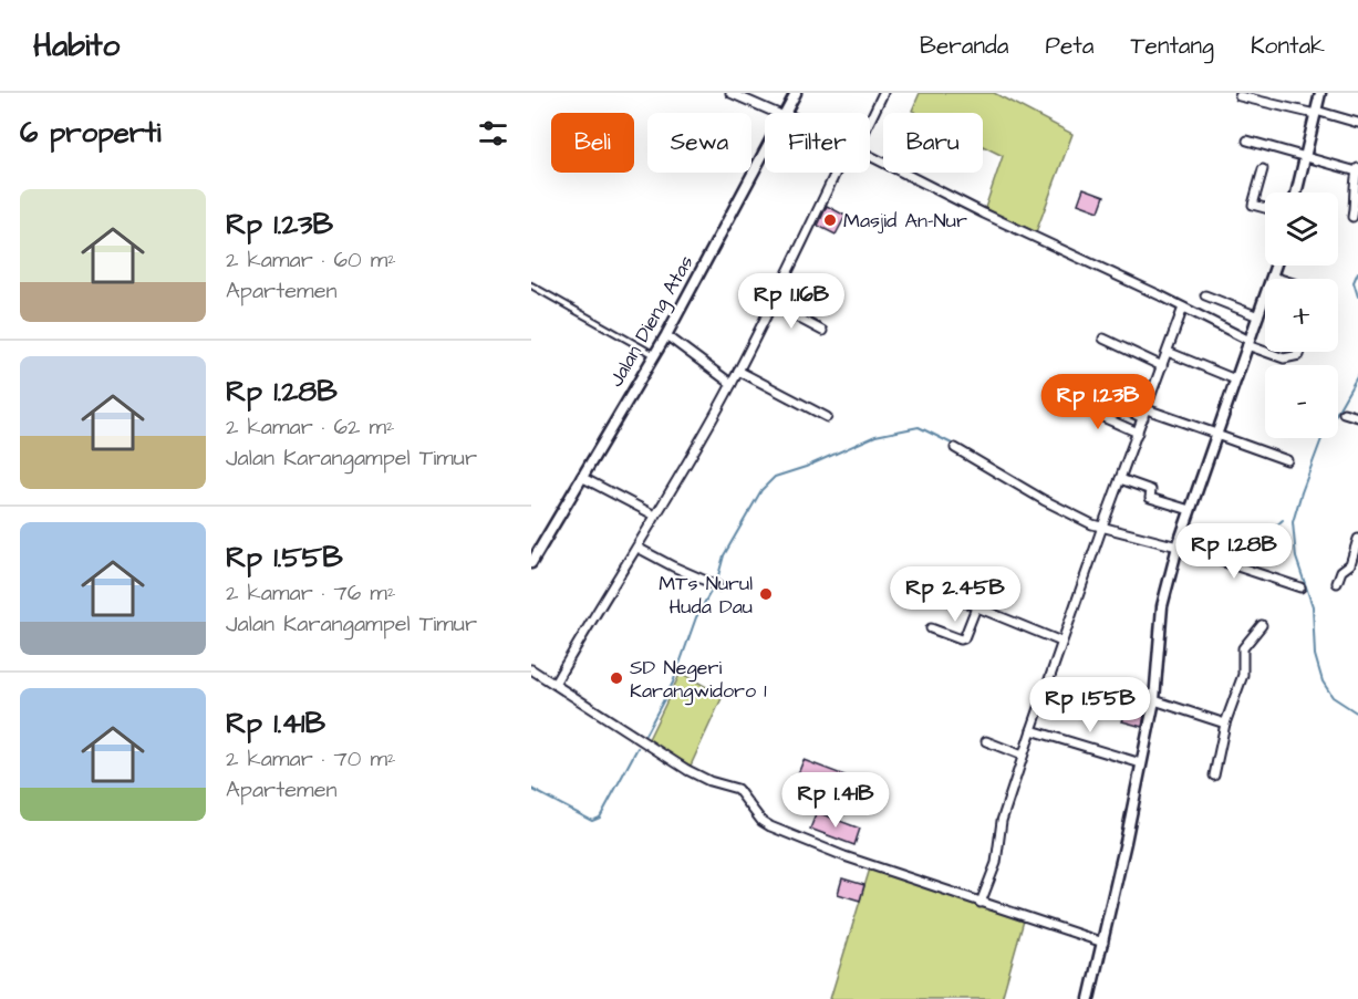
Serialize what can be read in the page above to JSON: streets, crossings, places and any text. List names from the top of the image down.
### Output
{
  "streets": {
    "street": ["Jalan Dieng Atas"]
  },
  "places": ["Masjid An-Nur", "MTs Nurul Huda Dau", "SD Negeri Karangwidoro 1"],
  "page": {
    "header": "Habito",
    "nav": [
      "Beranda",
      "Peta",
      "Tentang",
      "Kontak"
    ],
    "heading": "6 properti",
    "chip": [
      "Beli",
      "Sewa",
      "Filter",
      "Baru"
    ],
    "list": [
      {
        "name": "Rp 1.23B",
        "note": "2 kamar · 60 m² · Apartemen"
      },
      {
        "name": "Rp 1.28B",
        "note": "2 kamar · 62 m² · Jalan Karangampel Timur"
      },
      {
        "name": "Rp 1.55B",
        "note": "2 kamar · 76 m² · Jalan Karangampel Timur"
      },
      {
        "name": "Rp 1.41B",
        "note": "2 kamar · 70 m² · Apartemen"
      }
    ],
    "map_buttons": ["+", "−"],
    "price": [
      "Rp 1.16B",
      "Rp 1.23B",
      "Rp 1.28B",
      "Rp 2.45B",
      "Rp 1.55B",
      "Rp 1.41B"
    ]
  }
}
